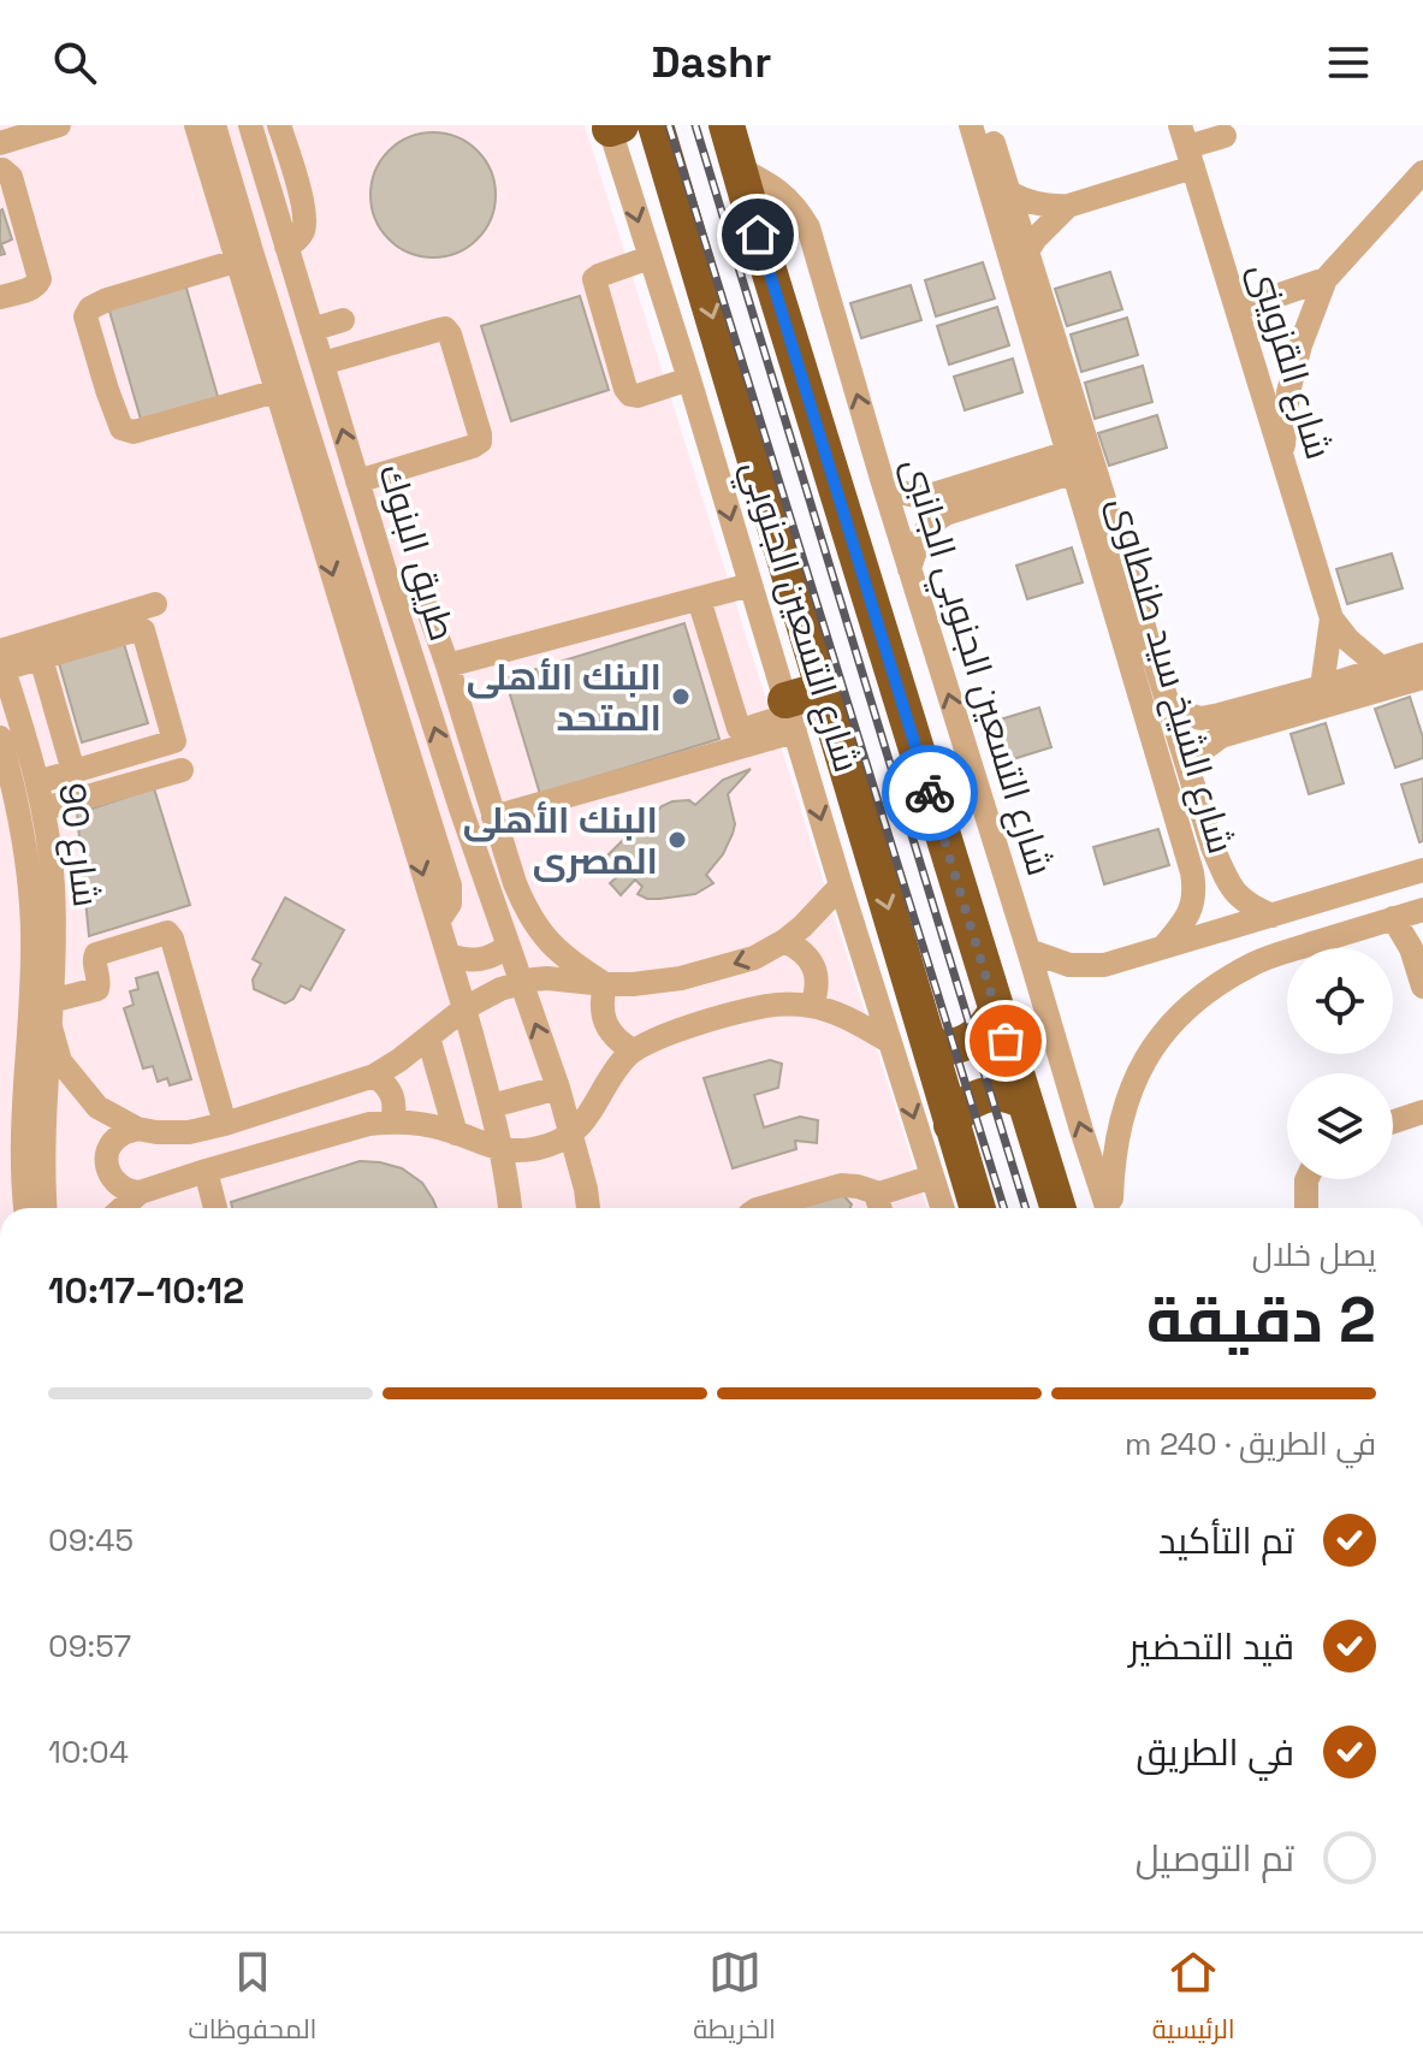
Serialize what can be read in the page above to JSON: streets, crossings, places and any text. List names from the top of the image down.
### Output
{
  "streets": {
    "highway": ["شارع التسعين الجنوبي"],
    "street": [
      "شارع القزوينى",
      "طريق البنوك",
      "شارع التسعين الجنوبي الجانبى",
      "شارع الشيخ سيد طنطاوى",
      "شارع 90"
    ]
  },
  "crossings": [
    ["شارع التسعين الجنوبي", "شارع التسعين الجنوبي الجانبى"],
    ["شارع التسعين الجنوبي الجانبى", "شارع الشيخ سيد طنطاوى"]
  ],
  "places": ["البنك الأهلى المتحد", "البنك الأهلى المصرى"],
  "page": {
    "header": "Dashr",
    "heading": ["2 دقيقة", "يصل خلال", "10:12–10:17"],
    "bar": "في الطريق · 240 m",
    "list": [
      ["تم التأكيد", "09:45"],
      ["قيد التحضير", "09:57"],
      ["في الطريق", "10:04"],
      "تم التوصيل"
    ],
    "tabs": ["الرئيسية", "الخريطة", "المحفوظات"]
  }
}
